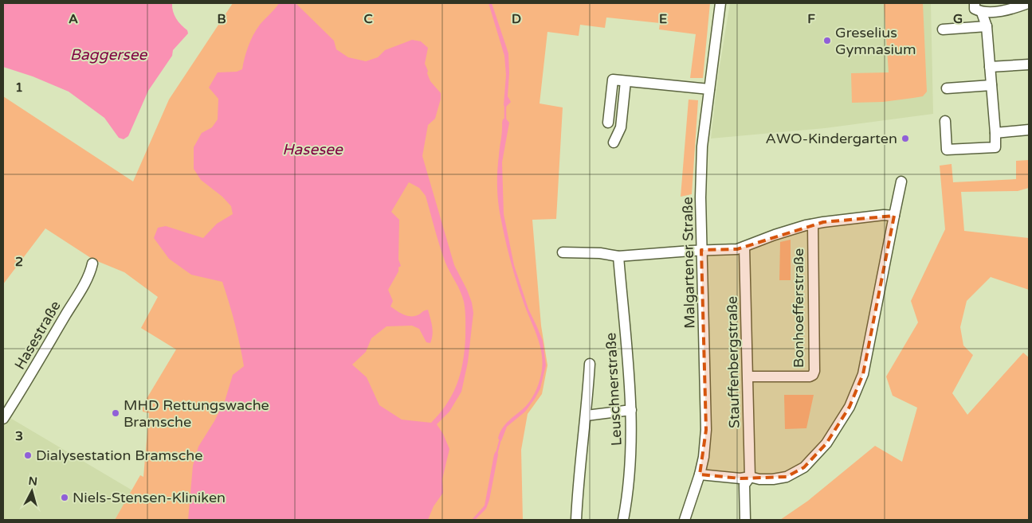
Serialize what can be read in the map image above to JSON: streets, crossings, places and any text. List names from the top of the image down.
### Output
{
  "streets": {
    "street": [
      "Malgartener Straße",
      "Bonhoefferstraße",
      "Hasestraße",
      "Stauffenbergstraße",
      "Leuschnerstraße"
    ]
  },
  "crossings": [
    ["Bonhoefferstraße", "Stauffenbergstraße"]
  ],
  "water": ["Baggersee", "Hasesee"],
  "places": [
    "Greselius Gymnasium",
    "AWO-Kindergarten",
    "MHD Rettungswache Bramsche",
    "Dialysestation Bramsche",
    "Niels-Stensen-Kliniken"
  ],
  "north": "top",
  "grid": {
    "columns": [
      "A",
      "B",
      "C",
      "D",
      "E",
      "F",
      "G"
    ],
    "rows": ["1", "2", "3"]
  }
}
